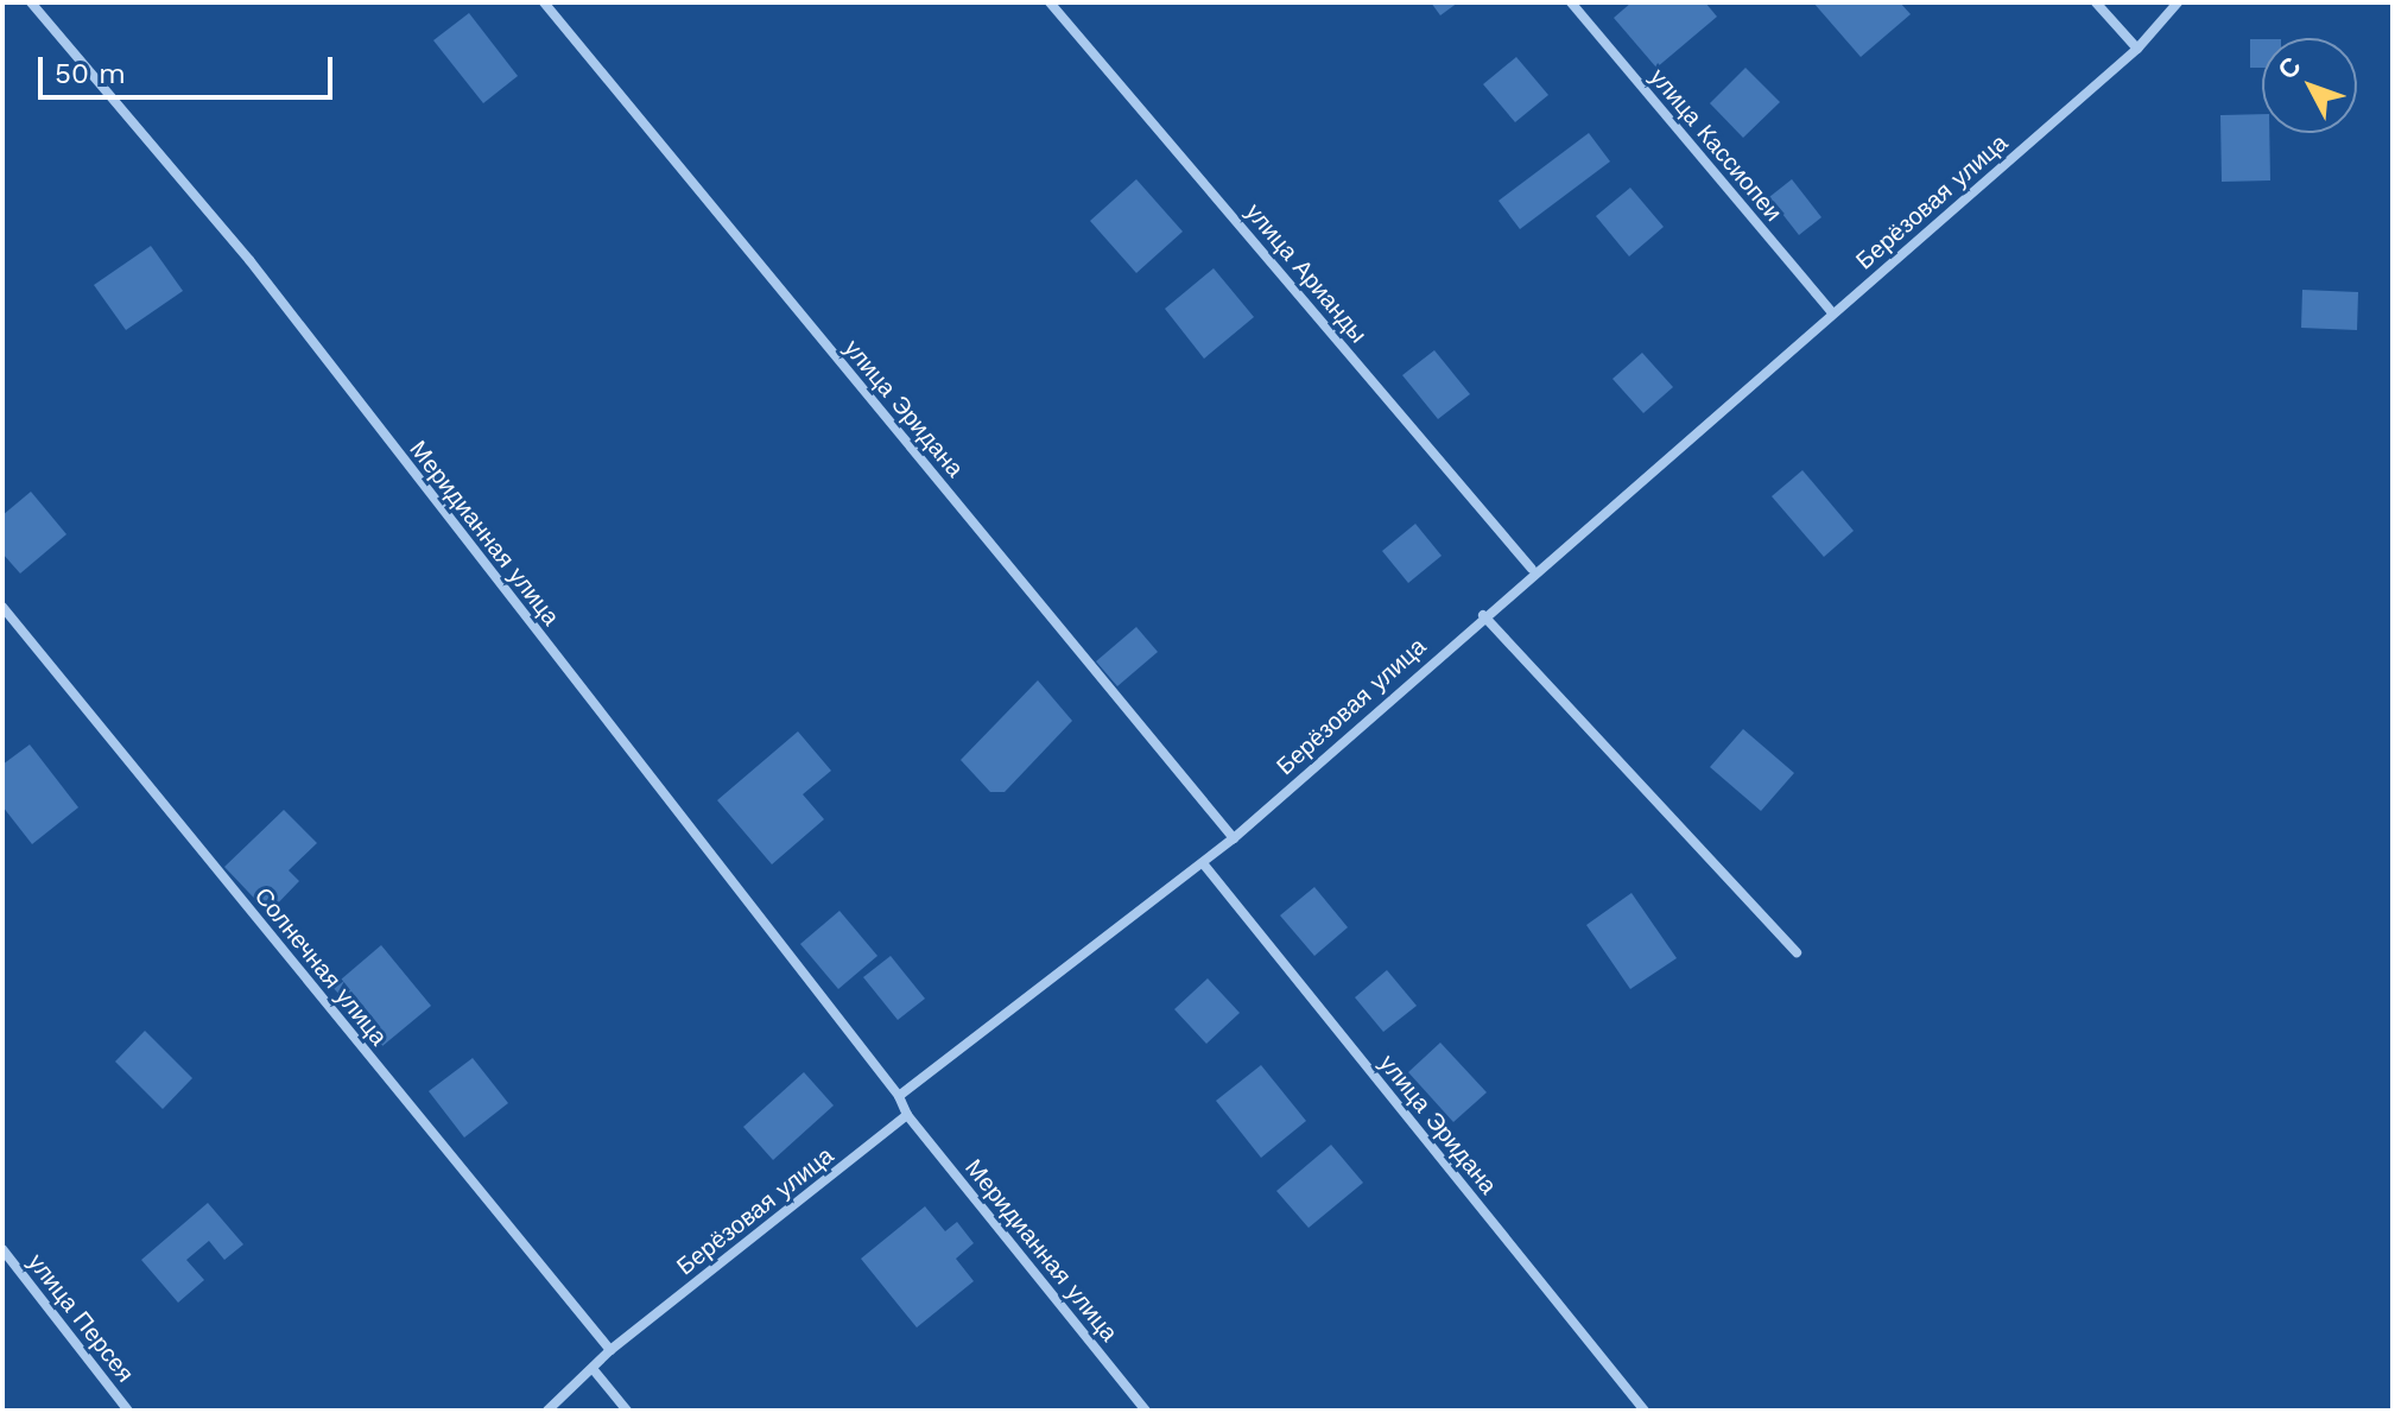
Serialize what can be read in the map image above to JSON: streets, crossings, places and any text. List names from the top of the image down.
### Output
{
  "streets": {
    "street": [
      "улица Кассиопеи",
      "Берёзовая улица",
      "улица Арианды",
      "улица Эридана",
      "Меридианная улица",
      "Солнечная улица",
      "улица Персея"
    ]
  },
  "crossings": [
    ["улица Кассиопеи", "Берёзовая улица"],
    ["Берёзовая улица", "улица Арианды"],
    ["Берёзовая улица", "улица Эридана"],
    ["Берёзовая улица", "Меридианная улица"],
    ["Берёзовая улица", "Солнечная улица"]
  ],
  "scale_bar": "50 m",
  "north": "top left"
}
